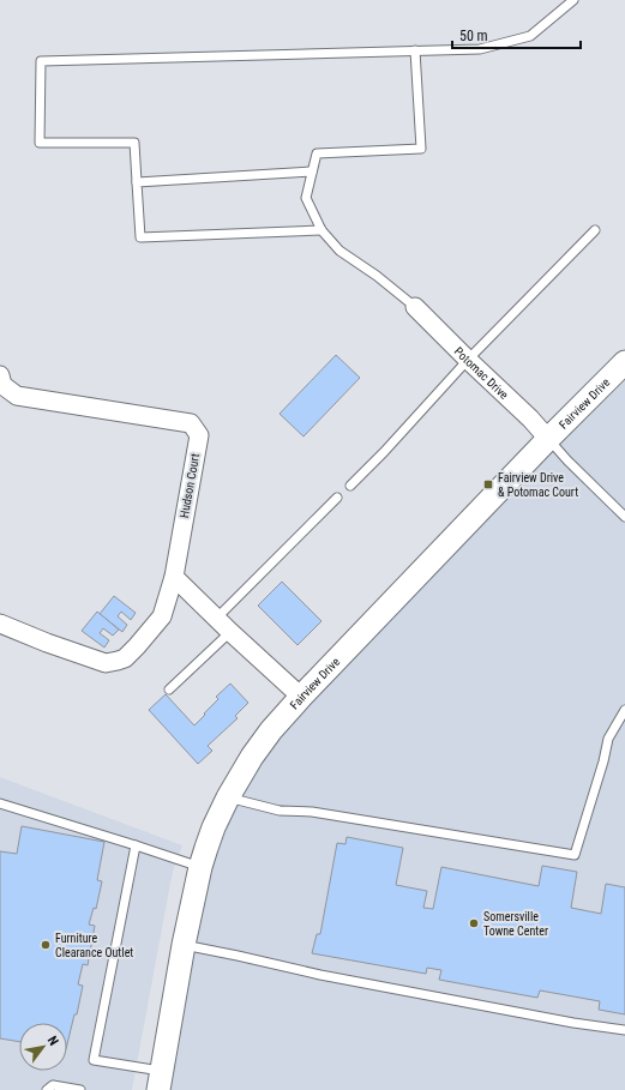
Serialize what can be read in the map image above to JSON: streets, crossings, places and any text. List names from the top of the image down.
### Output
{
  "streets": {
    "street": ["Potomac Drive", "Fairview Drive", "Hudson Court"]
  },
  "crossings": [
    ["Potomac Drive", "Fairview Drive"]
  ],
  "places": {
    "transit": ["Fairview Drive & Potomac Court"],
    "other": ["Somersville Towne Center", "Furniture Clearance Outlet"]
  },
  "scale_bar": "50 m",
  "north": "top right"
}
